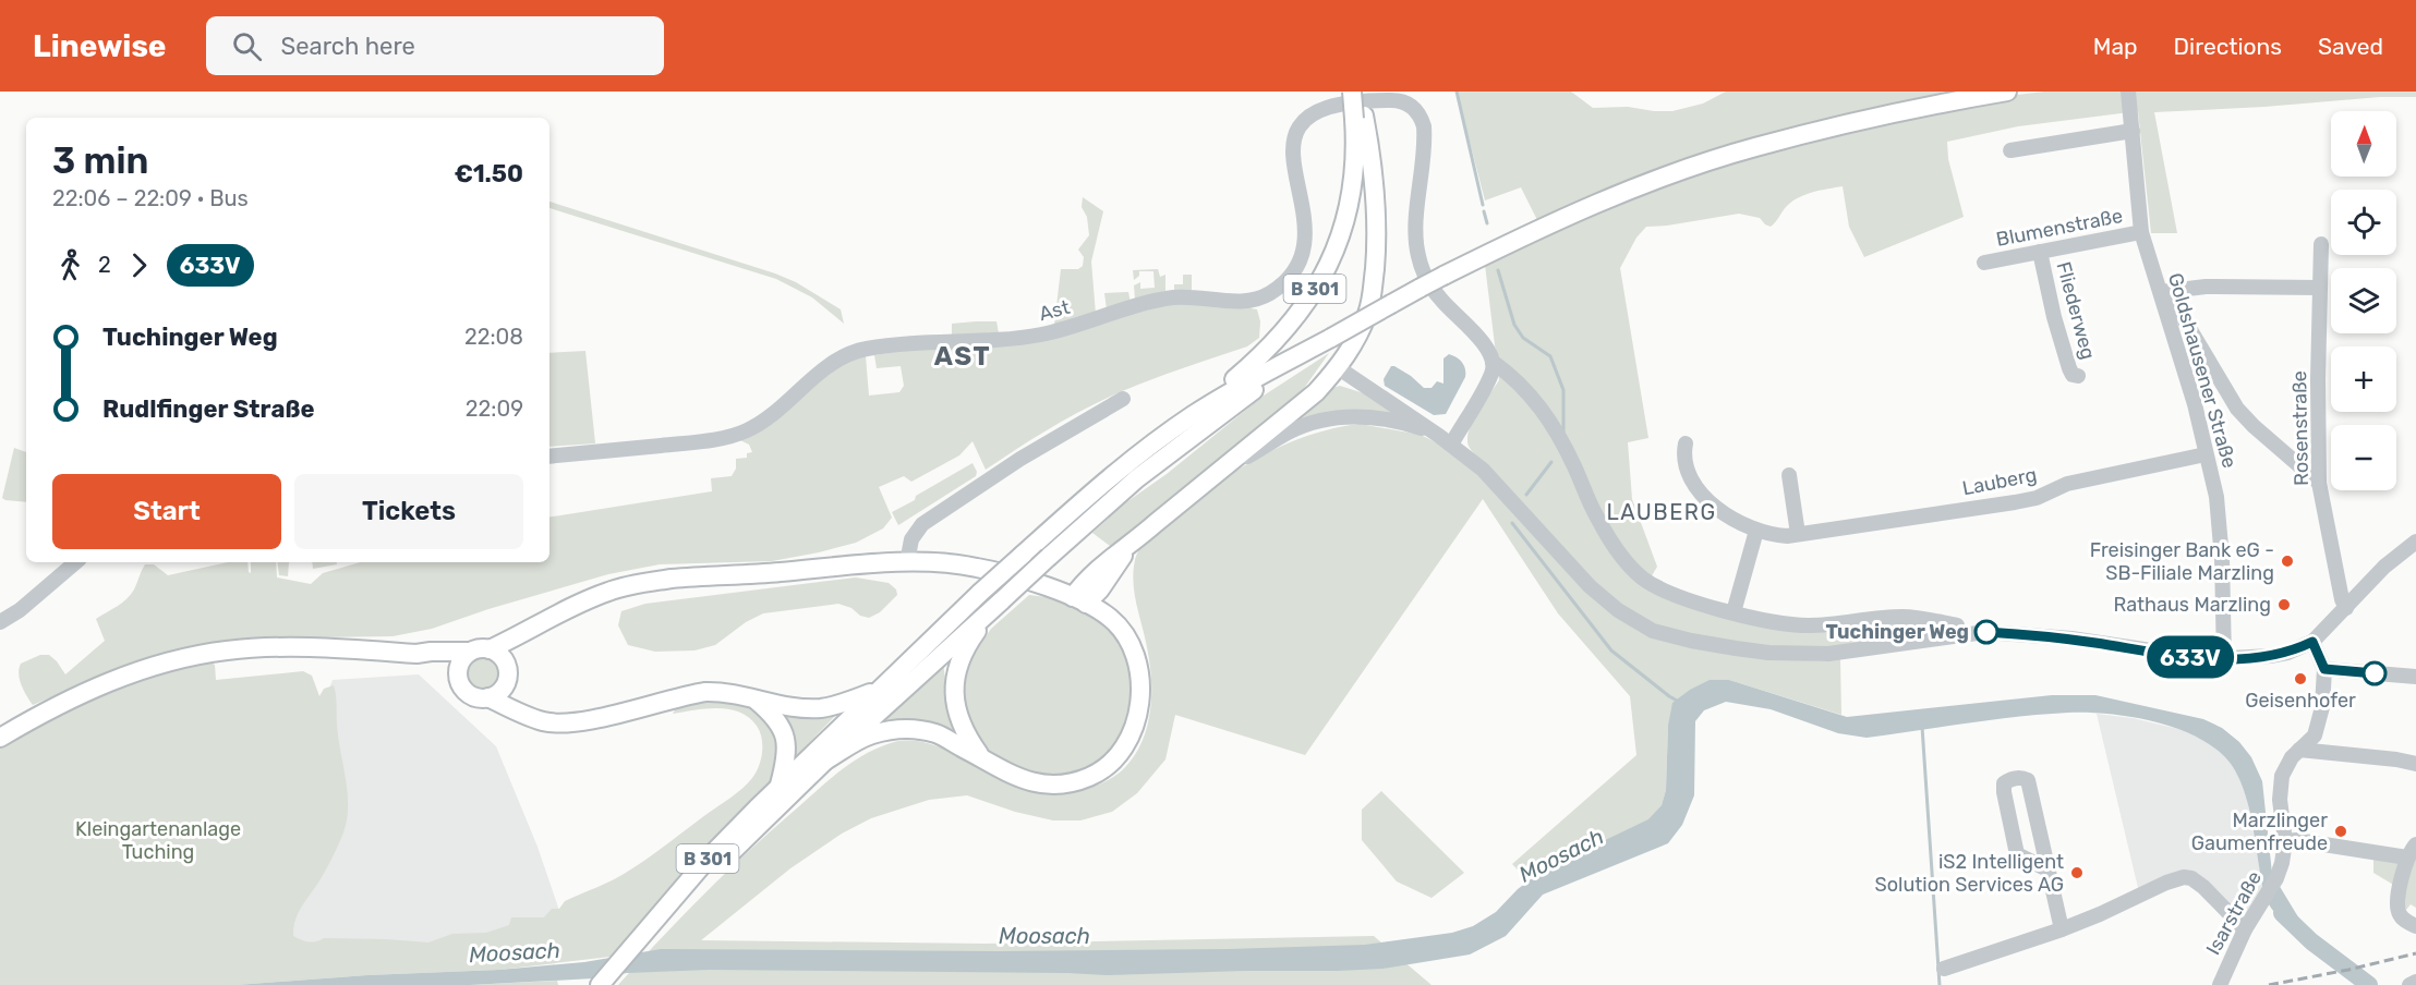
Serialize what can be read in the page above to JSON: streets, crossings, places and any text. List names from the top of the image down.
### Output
{
  "streets": {
    "main road": ["B 301"],
    "street": [
      "Blumenstraße",
      "Ast",
      "Fliederweg",
      "Goldshausener Straße",
      "Rosenstraße",
      "Lauberg",
      "Isarstraße"
    ]
  },
  "crossings": [
    ["Blumenstraße", "Fliederweg"],
    ["Blumenstraße", "Goldshausener Straße"],
    ["Goldshausener Straße", "Lauberg"]
  ],
  "districts": ["AST", "LAUBERG"],
  "water": ["Moosach"],
  "parks": ["Kleingartenanlage Tuching"],
  "places": [
    "Freisinger Bank eG - SB-Filiale Marzling",
    "Rathaus Marzling",
    "Tuchinger Weg",
    "Geisenhofer",
    "Marzlinger Gaumenfreude",
    "iS2 Intelligent Solution Services AG"
  ],
  "lines": ["bus line 633V"],
  "north": "top",
  "page": {
    "header": "Linewise",
    "search": "Search here",
    "nav": ["Map", "Directions", "Saved"],
    "on_map": "633V",
    "map_buttons": ["+", "−"],
    "heading": ["3 min", "22:06 – 22:09 · Bus", "€1.50"],
    "legs": ["2", "633V"],
    "list": [
      {
        "name": "Tuchinger Weg",
        "value": "22:08"
      },
      {
        "name": "Rudlfinger Straße",
        "value": "22:09"
      }
    ],
    "buttons": ["Start", "Tickets"]
  }
}
